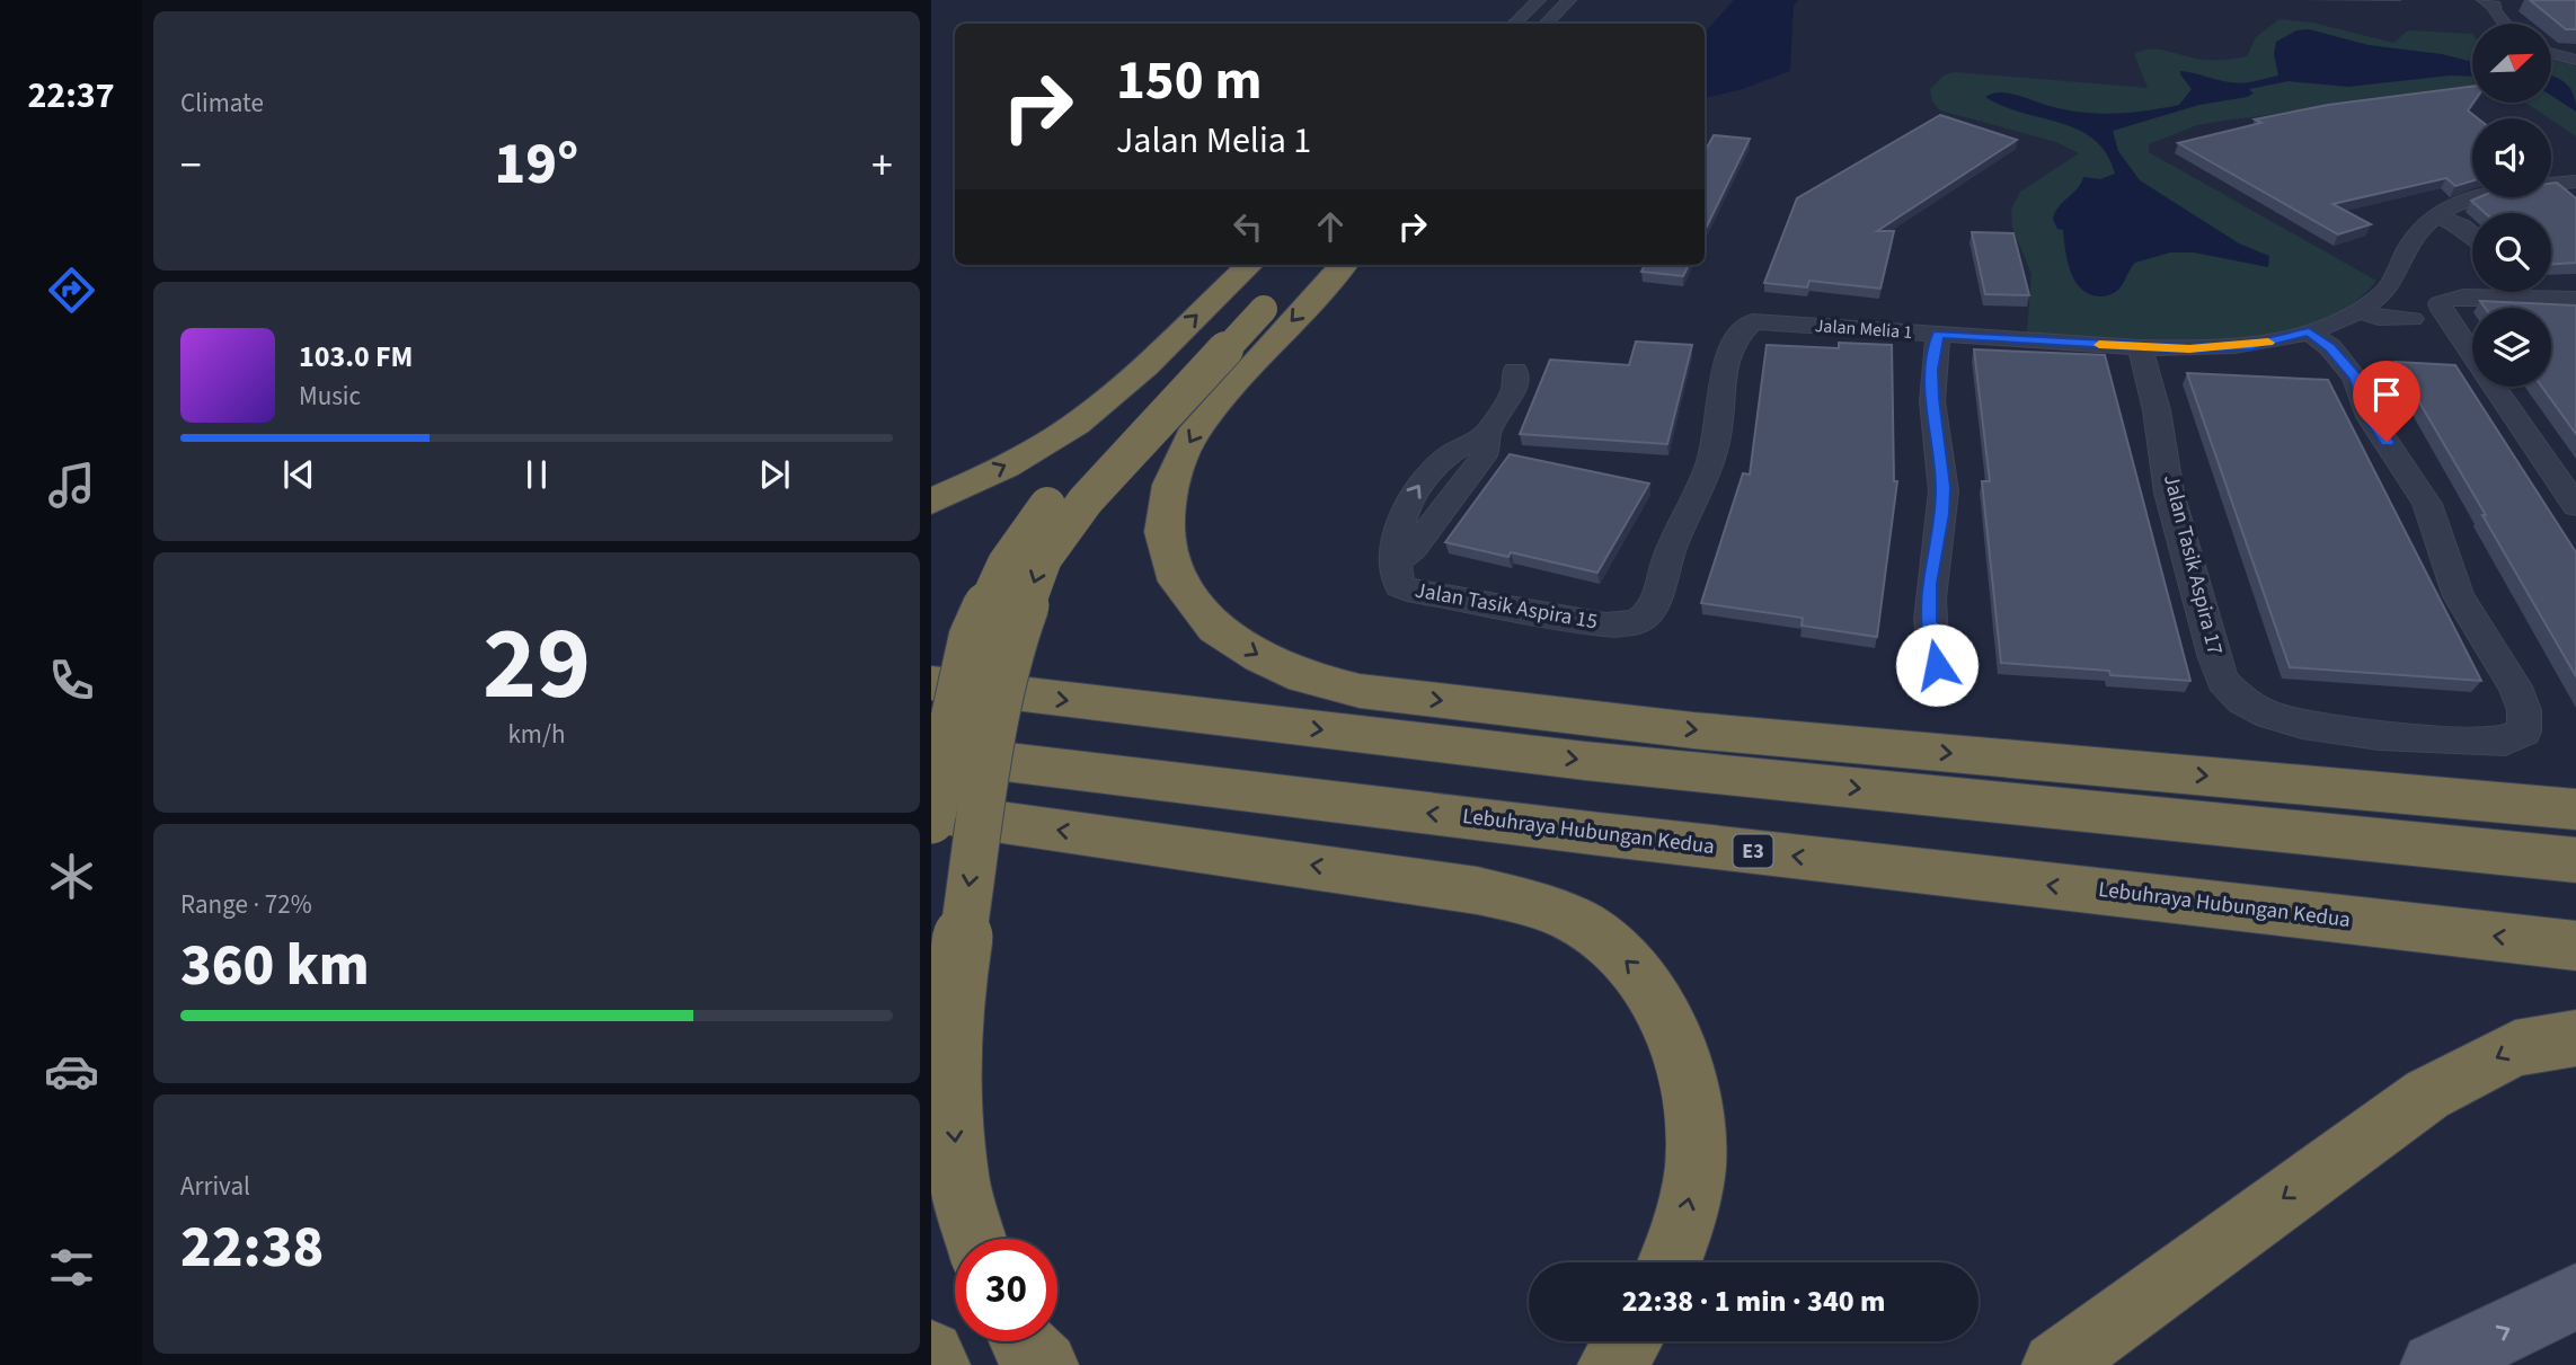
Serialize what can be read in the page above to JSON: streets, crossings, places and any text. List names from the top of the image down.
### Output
{
  "streets": {
    "highway": ["Lebuhraya Hubungan Kedua", "E3"],
    "street": ["Jalan Melia 1", "Jalan Tasik Aspira 17", "Jalan Tasik Aspira 15"]
  },
  "crossings": [
    ["Jalan Melia 1", "Jalan Tasik Aspira 17"],
    ["Jalan Melia 1", "Jalan Tasik Aspira 15"]
  ],
  "north": "top right",
  "page": {
    "tabs": "22:37",
    "tile": [
      "Climate",
      ["29", "km/h"],
      ["Range · 72%", "360 km"],
      ["Arrival", "22:38"]
    ],
    "turn": ["150 m", "Jalan Melia 1"],
    "heat": ["−", "19°", "+"],
    "song": ["103.0 FM", "Music"],
    "limit": "30",
    "trip": "22:38 · 1 min · 340 m"
  }
}
